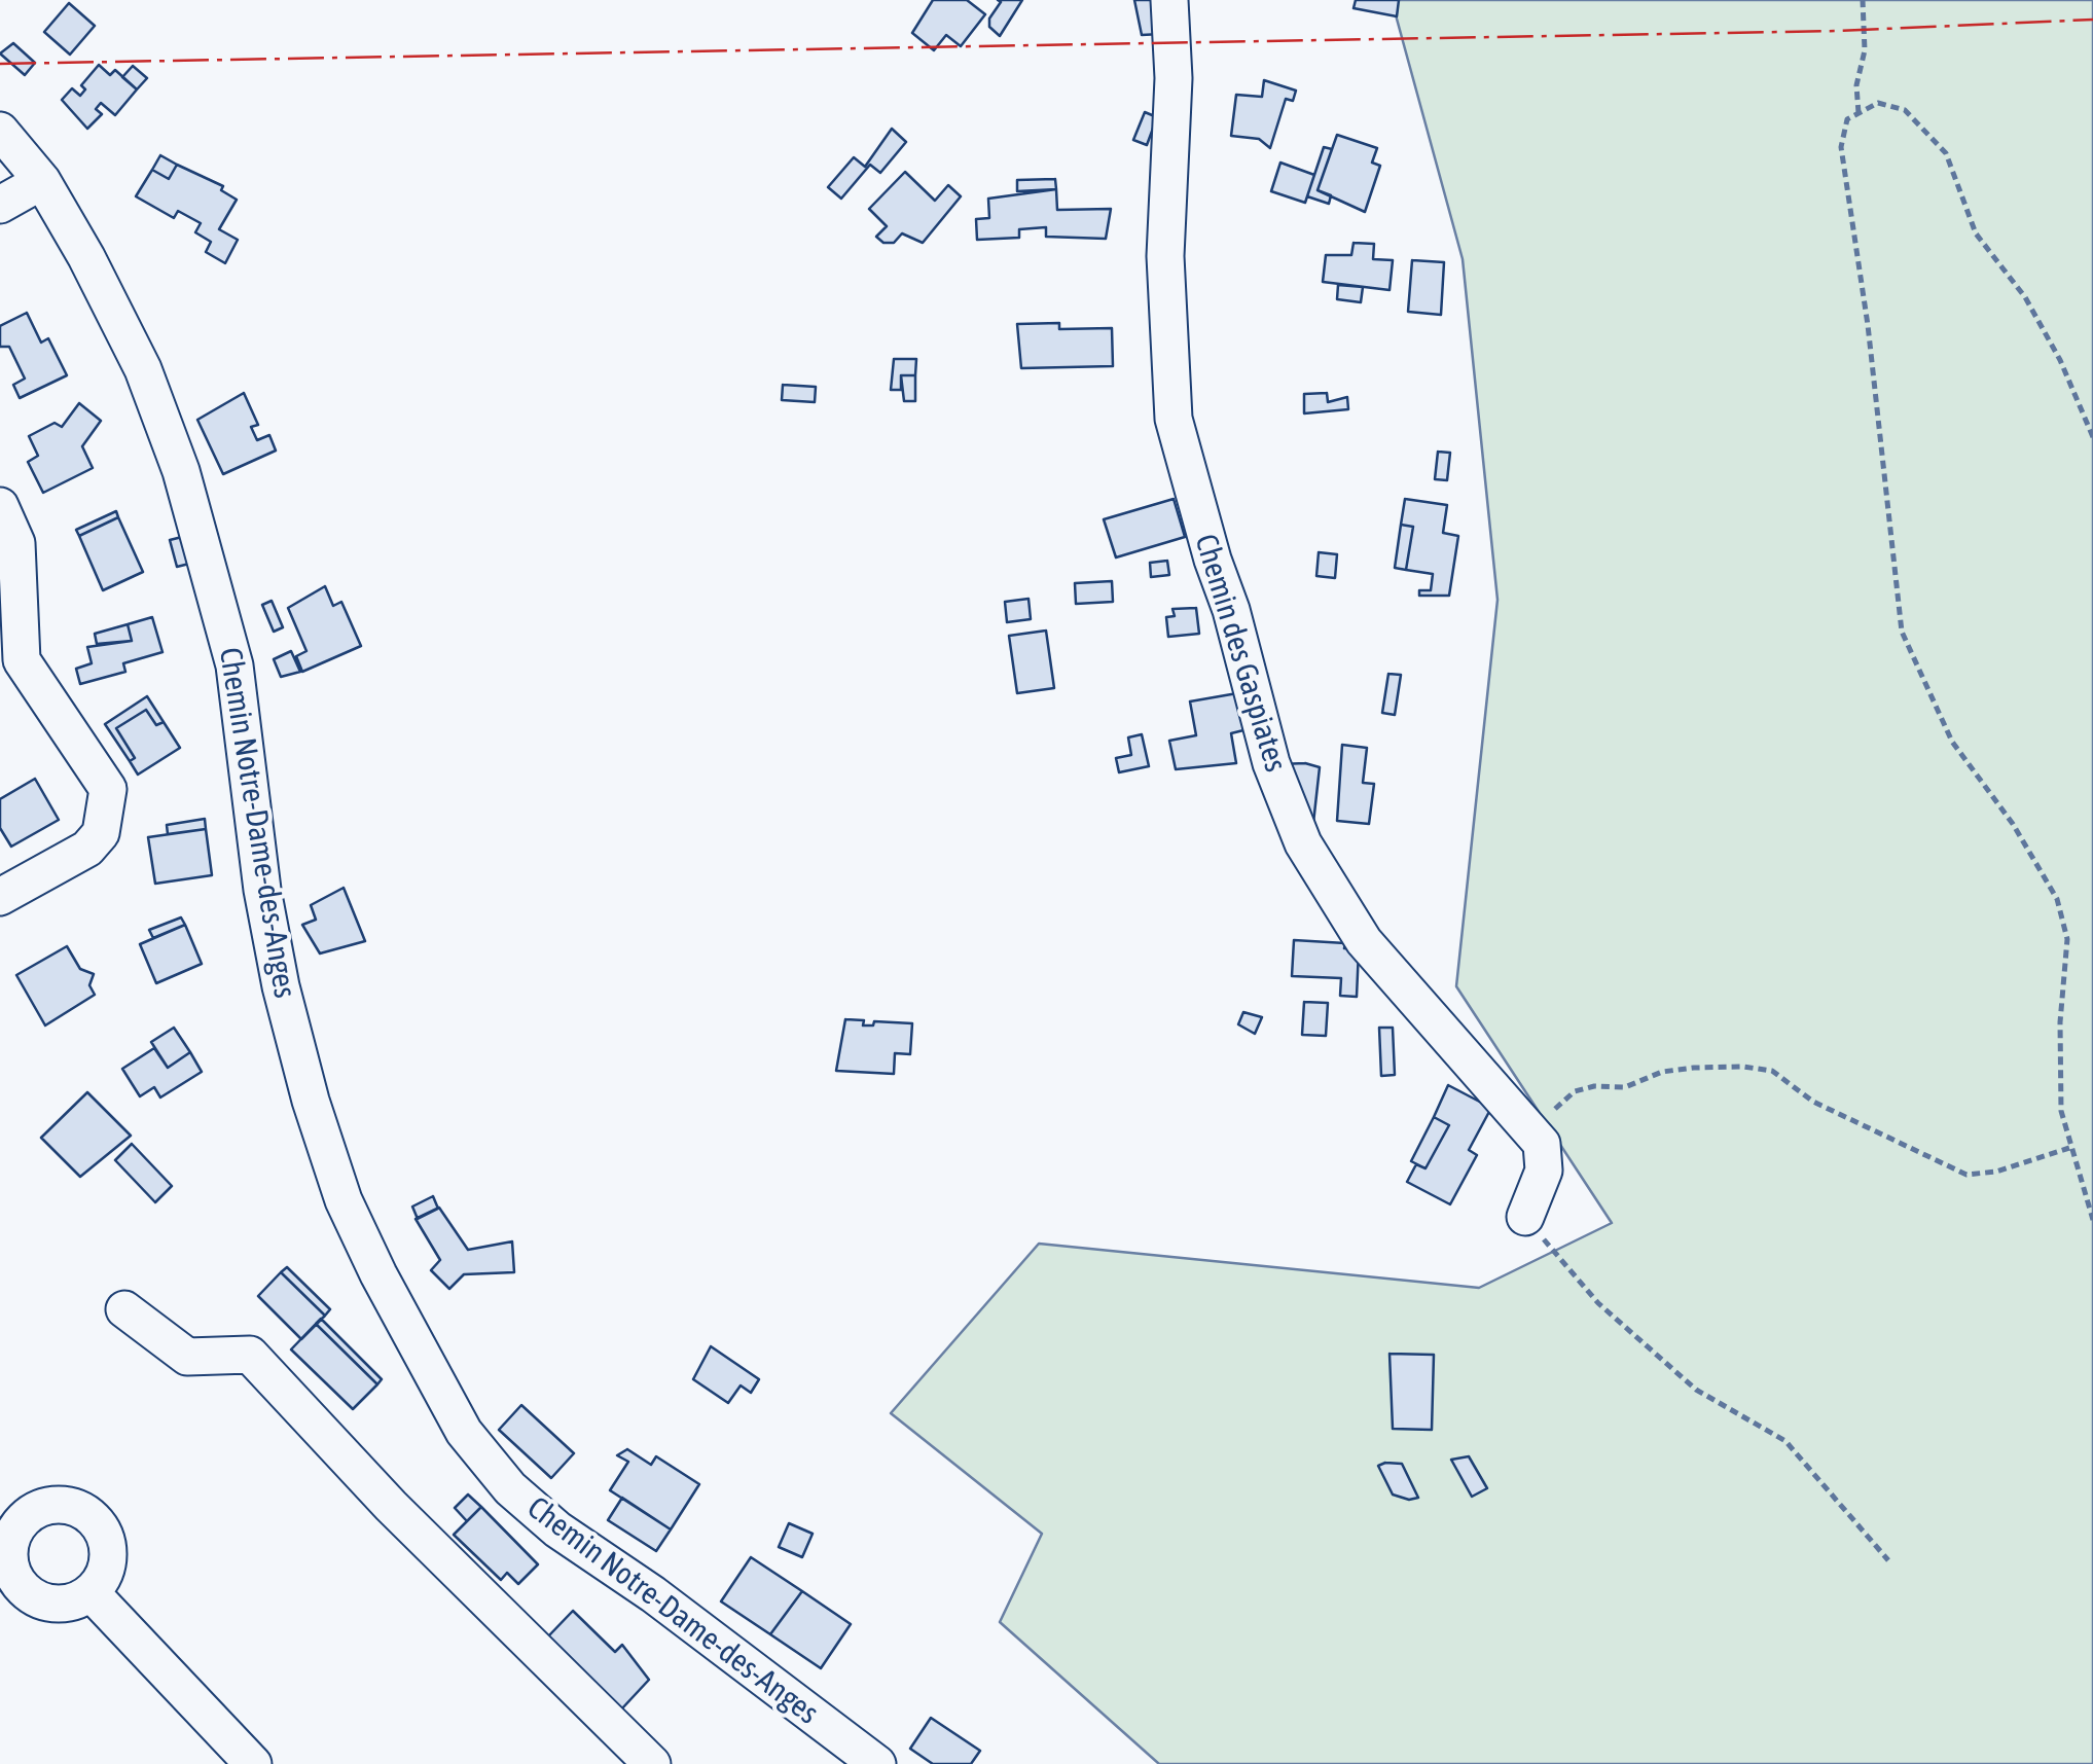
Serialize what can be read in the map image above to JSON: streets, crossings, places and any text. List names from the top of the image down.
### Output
{
  "streets": {
    "street": ["Chemin des Gaspiates", "Chemin Notre-Dame-des-Anges"]
  }
}
